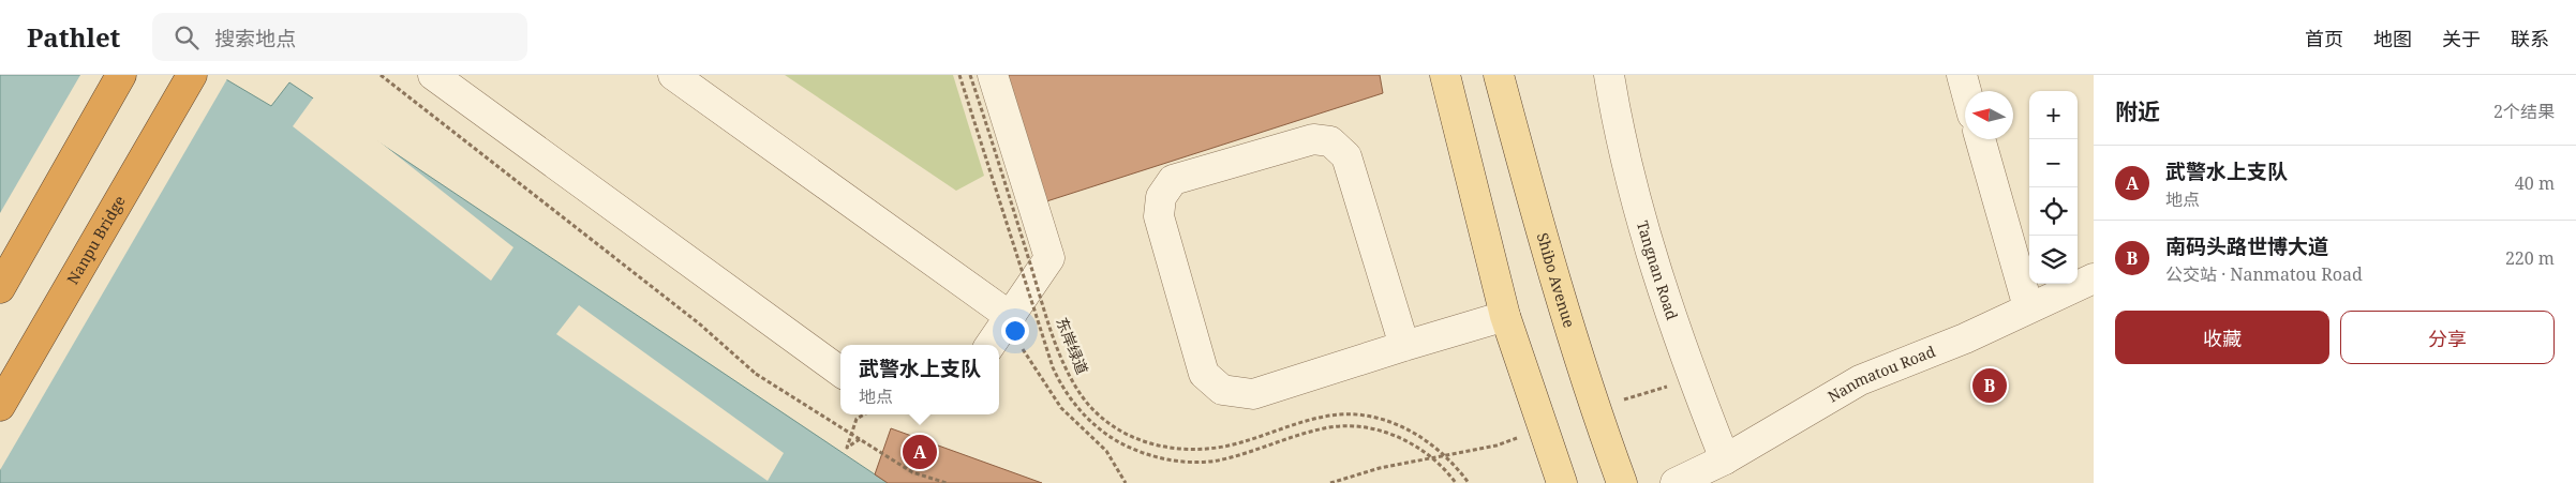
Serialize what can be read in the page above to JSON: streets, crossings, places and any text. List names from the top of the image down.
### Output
{
  "streets": {
    "highway": ["Nanpu Bridge"],
    "main road": ["Shibo Avenue"],
    "street": ["Tangnan Road", "Nanmatou Road"],
    "path": ["东岸绿道"]
  },
  "crossings": [
    ["Tangnan Road", "Nanmatou Road"]
  ],
  "north": "left",
  "page": {
    "header": "Pathlet",
    "search": "搜索地点",
    "nav": [
      "首页",
      "地图",
      "关于",
      "联系"
    ],
    "heading": ["附近", "2个结果"],
    "map_buttons": ["+", "−"],
    "list": [
      {
        "mark": "A",
        "name": "武警水上支队",
        "note": "地点",
        "value": "40 m"
      },
      {
        "mark": "B",
        "name": "南码头路世博大道",
        "note": "公交站 · Nanmatou Road",
        "value": "220 m"
      }
    ],
    "buttons": ["收藏", "分享"],
    "popup": ["武警水上支队", "地点"],
    "pins": ["B", "A"]
  }
}
